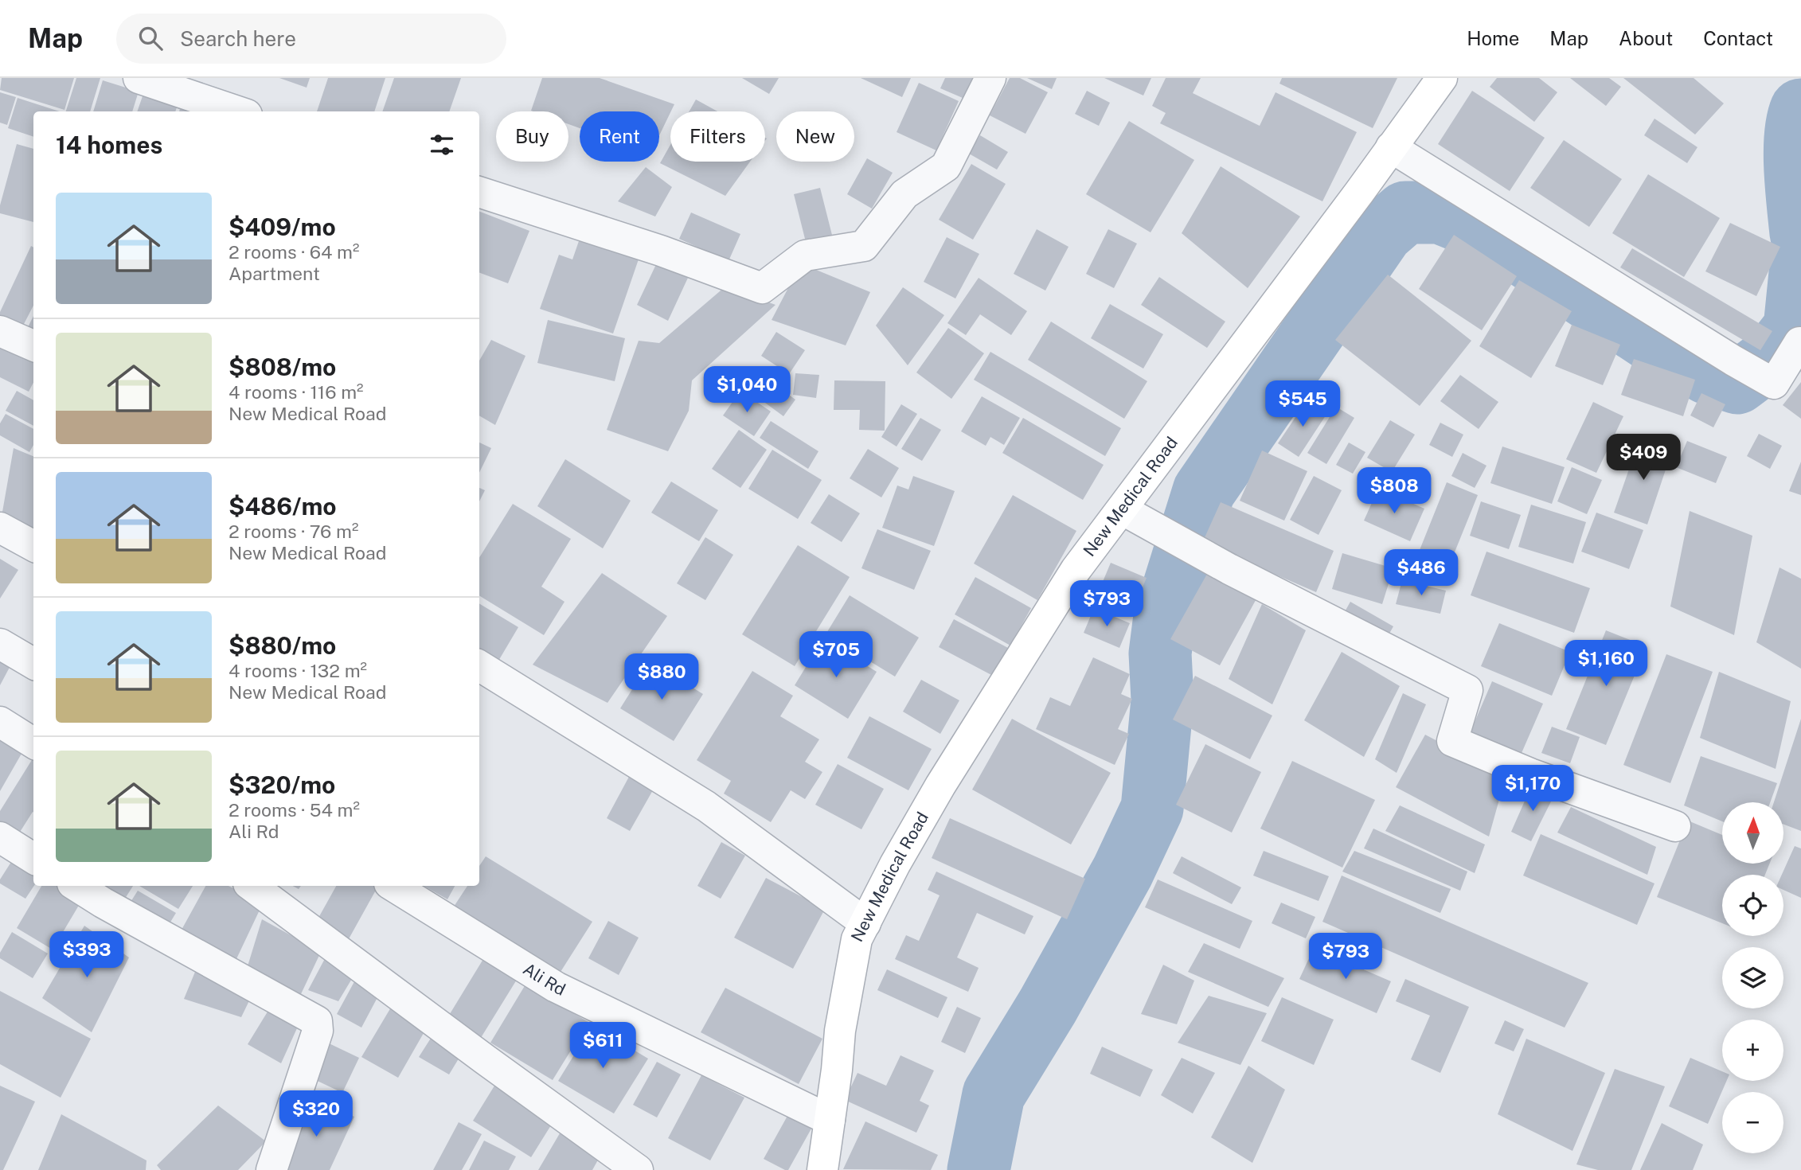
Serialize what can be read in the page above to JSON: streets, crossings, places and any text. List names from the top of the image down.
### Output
{
  "streets": {
    "street": ["New Medical Road", "Ali Rd"]
  },
  "crossings": [
    ["New Medical Road", "Ali Rd"]
  ],
  "north": "top",
  "page": {
    "header": "Map",
    "search": "Search here",
    "nav": [
      "Home",
      "Map",
      "About",
      "Contact"
    ],
    "chip": [
      "Buy",
      "Rent",
      "Filters",
      "New"
    ],
    "heading": "14 homes",
    "list": [
      {
        "name": "$409/mo",
        "note": "2 rooms · 64 m² · Apartment"
      },
      {
        "name": "$808/mo",
        "note": "4 rooms · 116 m² · New Medical Road"
      },
      {
        "name": "$486/mo",
        "note": "2 rooms · 76 m² · New Medical Road"
      },
      {
        "name": "$880/mo",
        "note": "4 rooms · 132 m² · New Medical Road"
      },
      {
        "name": "$320/mo",
        "note": "2 rooms · 54 m² · Ali Rd"
      }
    ],
    "price": [
      "$1,040",
      "$545",
      "$409",
      "$808",
      "$486",
      "$793",
      "$705",
      "$1,160",
      "$880",
      "$1,170",
      "$393",
      "$793",
      "$611",
      "$320"
    ],
    "map_buttons": ["+", "−"]
  }
}
